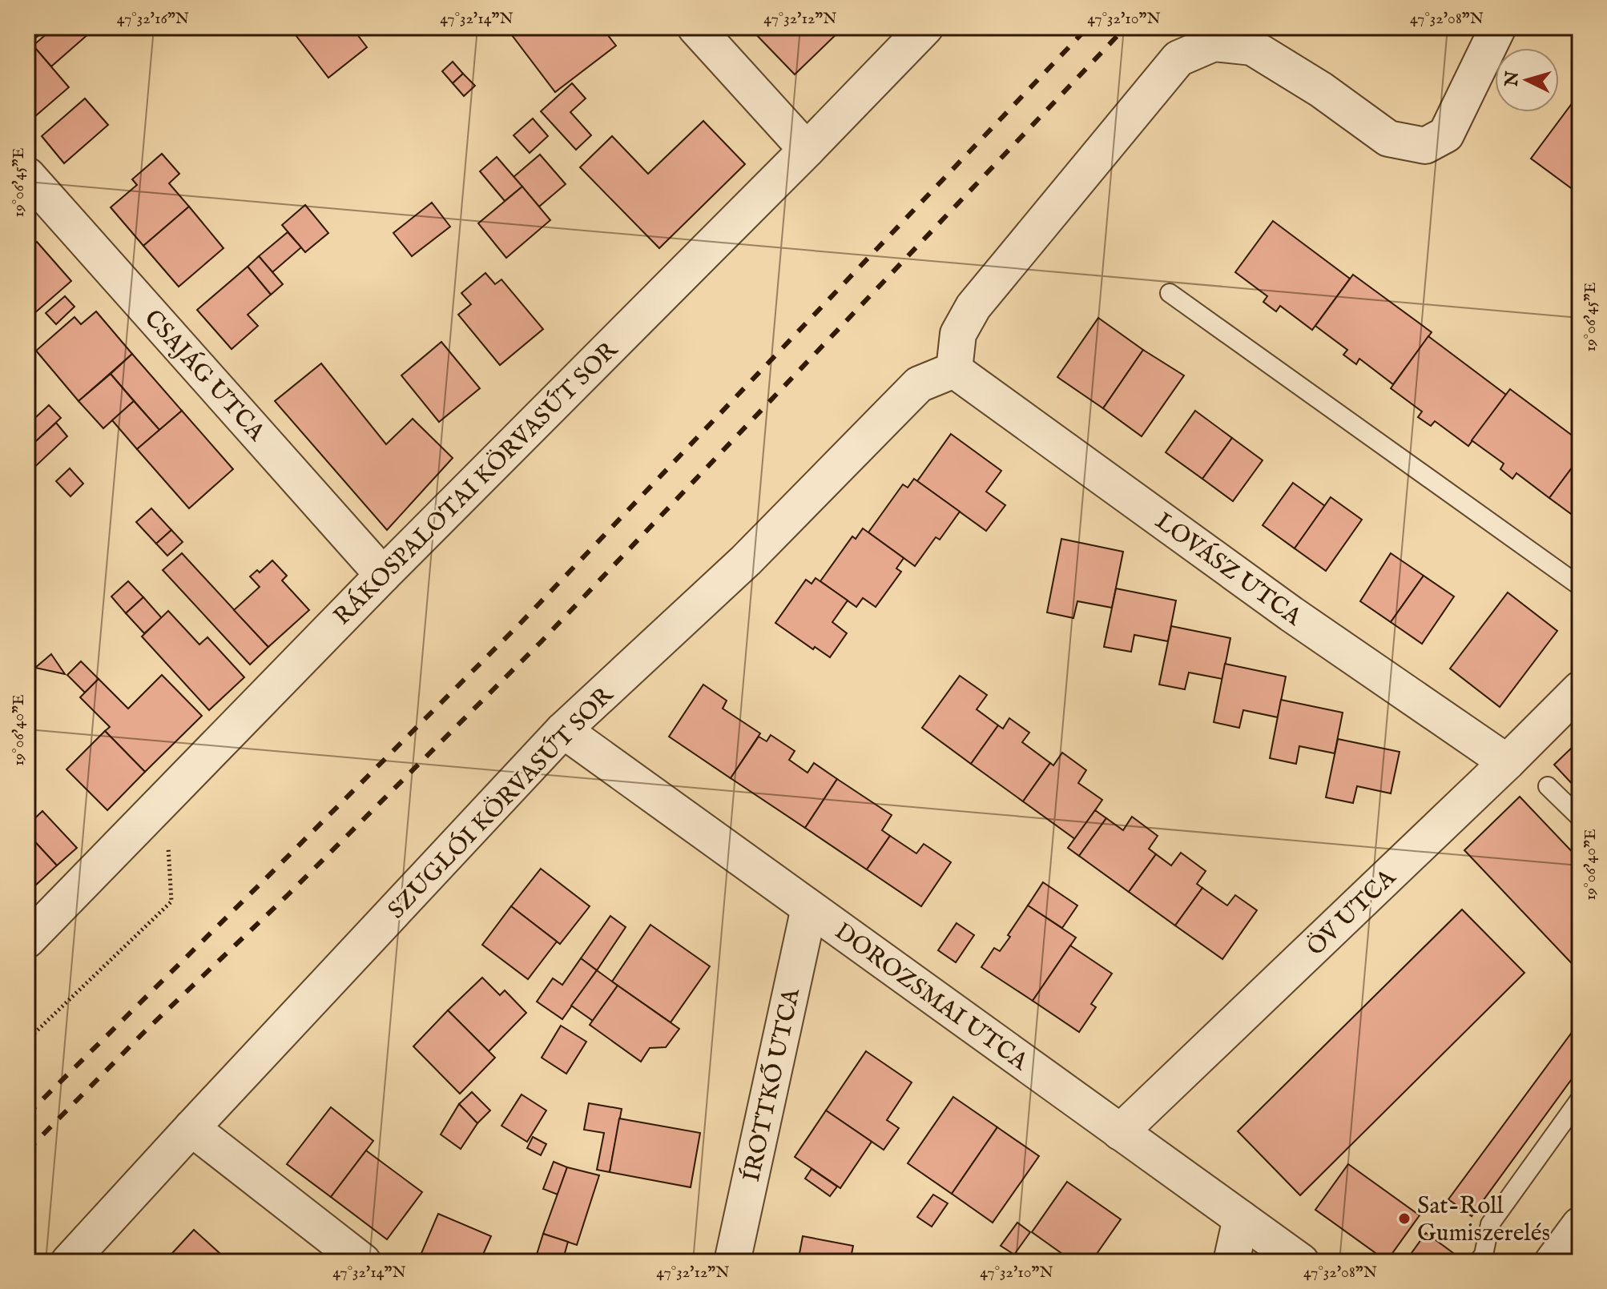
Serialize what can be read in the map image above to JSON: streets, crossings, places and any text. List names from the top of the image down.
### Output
{
  "streets": {
    "street": [
      "CSAJÁG UTCA",
      "RÁKOSPALOTAI KÖRVASÚT SOR",
      "LOVÁSZ UTCA",
      "SZUGLÓI KÖRVASÚT SOR",
      "ÖV UTCA",
      "DOROZSMAI UTCA",
      "ÍROTTKŐ UTCA"
    ]
  },
  "crossings": [
    ["CSAJÁG UTCA", "RÁKOSPALOTAI KÖRVASÚT SOR"],
    ["LOVÁSZ UTCA", "SZUGLÓI KÖRVASÚT SOR"],
    ["LOVÁSZ UTCA", "ÖV UTCA"],
    ["SZUGLÓI KÖRVASÚT SOR", "DOROZSMAI UTCA"],
    ["ÖV UTCA", "DOROZSMAI UTCA"],
    ["DOROZSMAI UTCA", "ÍROTTKŐ UTCA"]
  ],
  "places": ["Sat-Roll Gumiszerelés"],
  "north": "left",
  "coordinates": [
    "47°32'16\"N",
    "47°32'14\"N",
    "47°32'12\"N",
    "47°32'10\"N",
    "47°32'08\"N",
    "19°06'45\"E",
    "19°06'40\"E"
  ]
}
